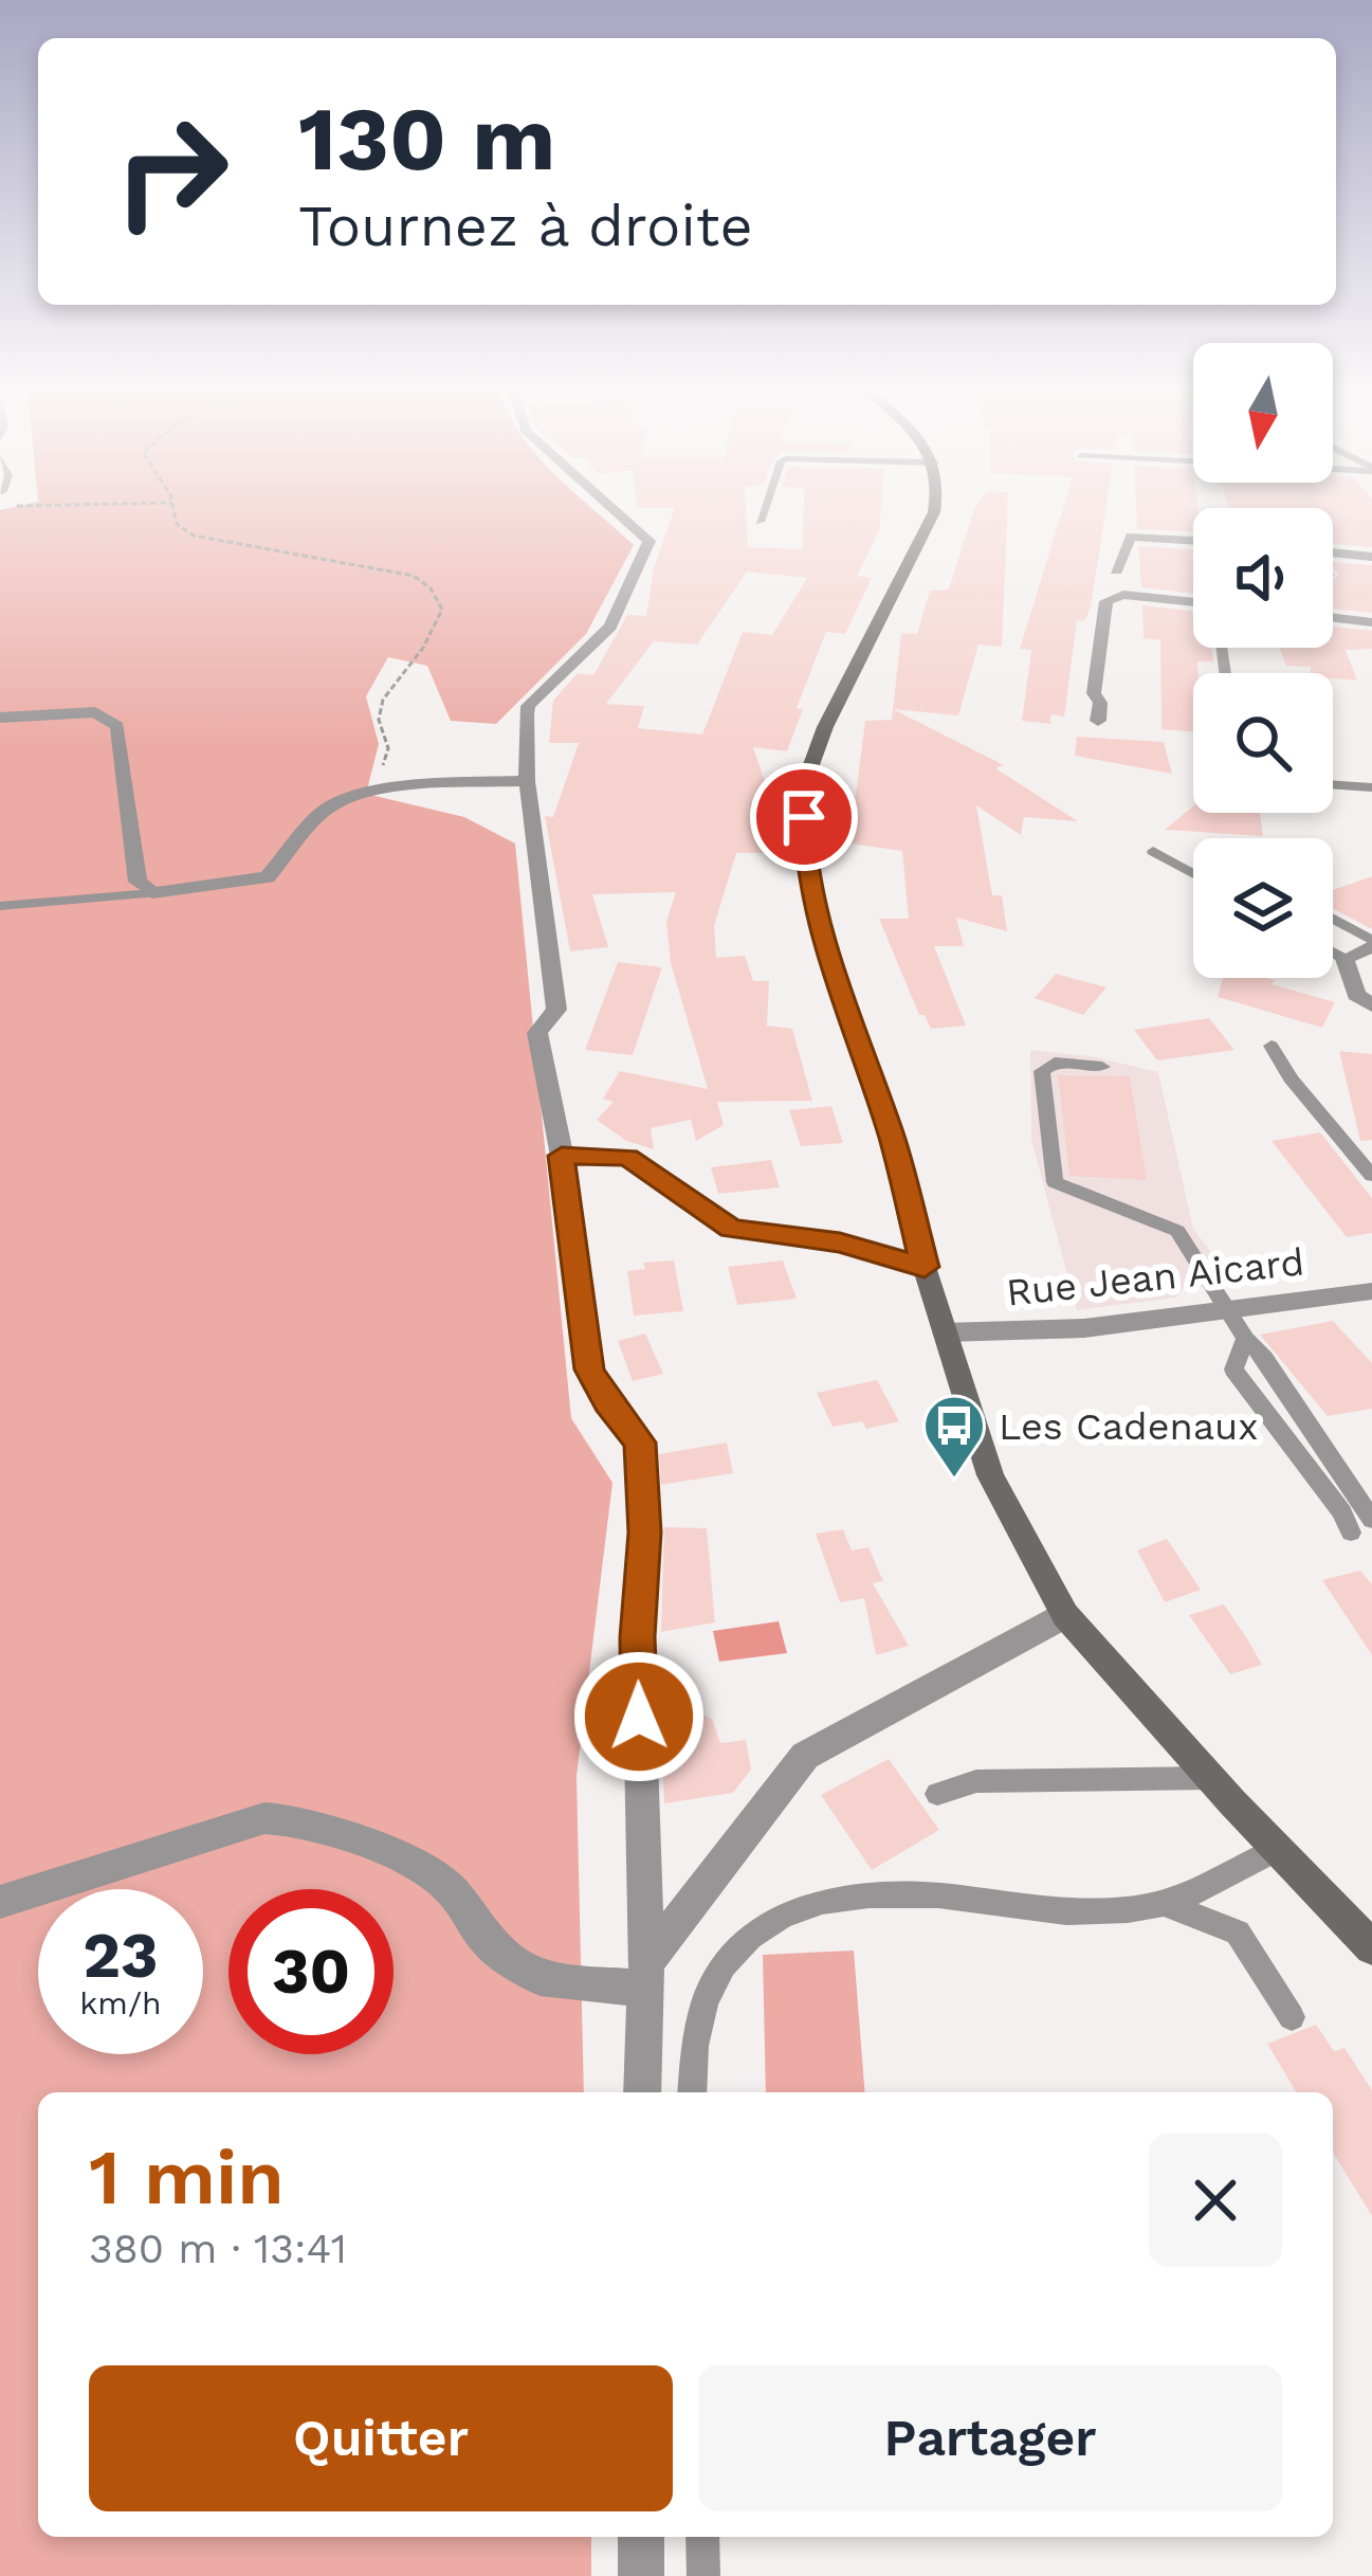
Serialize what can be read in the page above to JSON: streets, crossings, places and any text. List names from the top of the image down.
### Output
{
  "streets": {
    "street": ["Rue Jean Aicard"]
  },
  "places": {
    "bus stop": ["Les Cadenaux"]
  },
  "north": "bottom",
  "page": {
    "turn": ["130 m", "Tournez à droite"],
    "speed": "23 km/h",
    "limit": "30",
    "heading": ["1 min", "380 m · 13:41"],
    "buttons": ["Quitter", "Partager"]
  }
}
